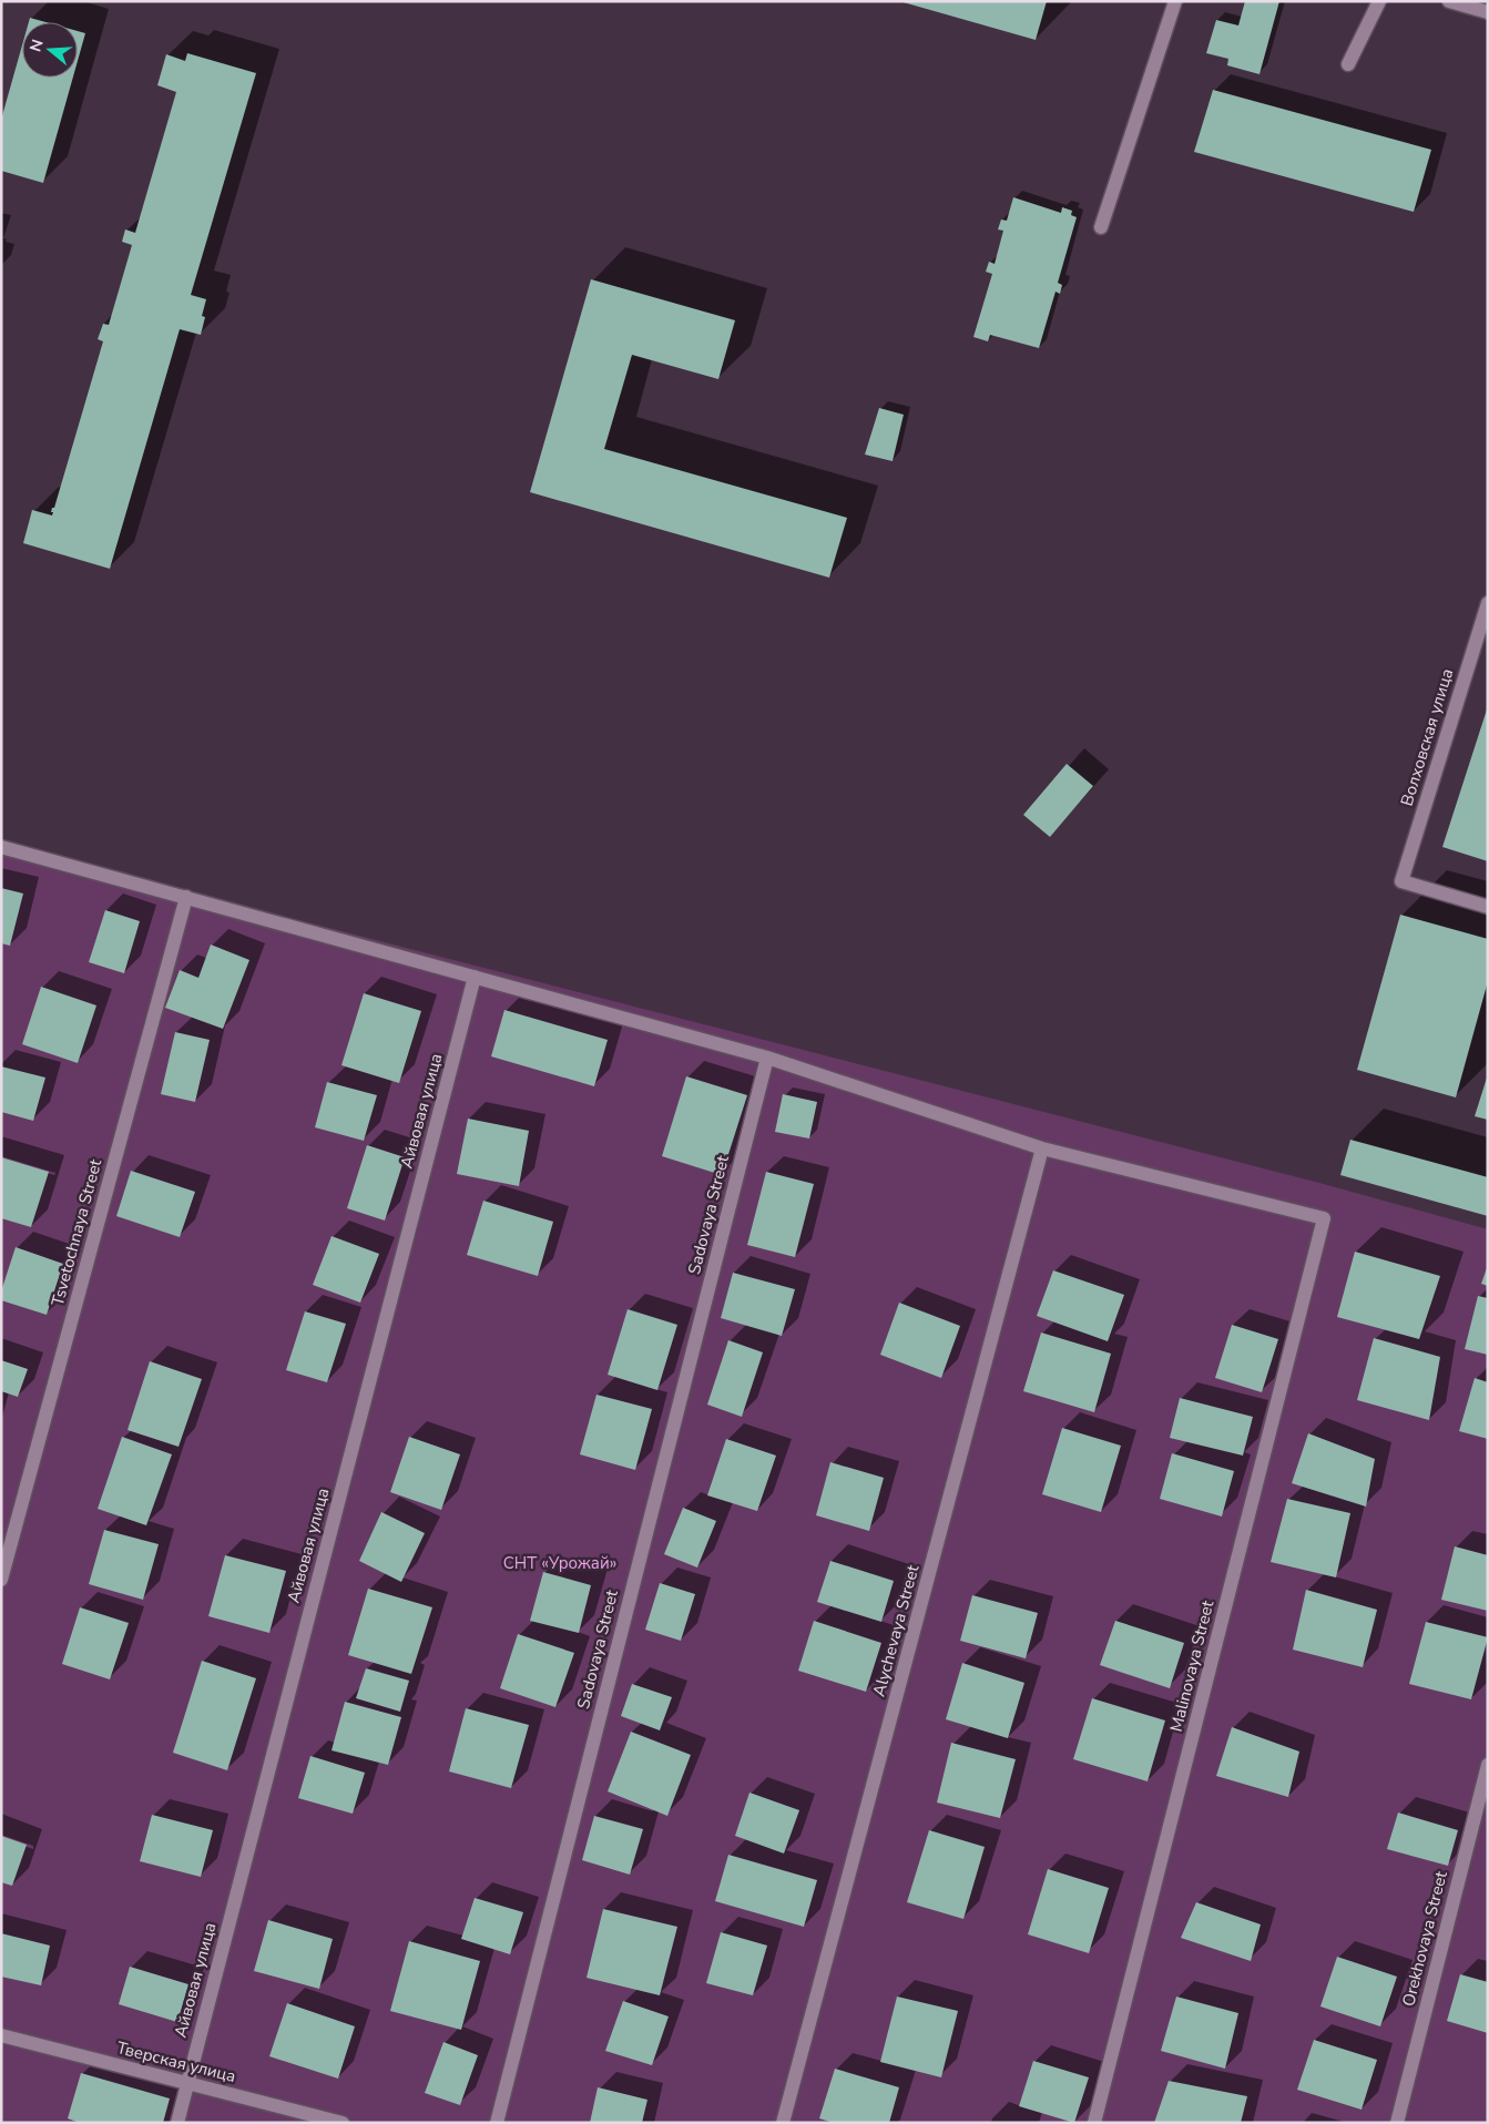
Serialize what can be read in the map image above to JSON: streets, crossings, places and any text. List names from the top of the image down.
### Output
{
  "streets": {
    "street": [
      "Волховская улица",
      "Айвовая улица",
      "Sadovaya Street",
      "Tsvetochnaya Street",
      "Alychevaya Street",
      "Malinovaya Street",
      "Orekhovaya Street",
      "Тверская улица"
    ]
  },
  "crossings": [
    ["Айвовая улица", "Тверская улица"],
    ["Alychevaya Street", "Malinovaya Street"]
  ],
  "parks": ["СНТ «Урожай»"],
  "north": "left"
}
